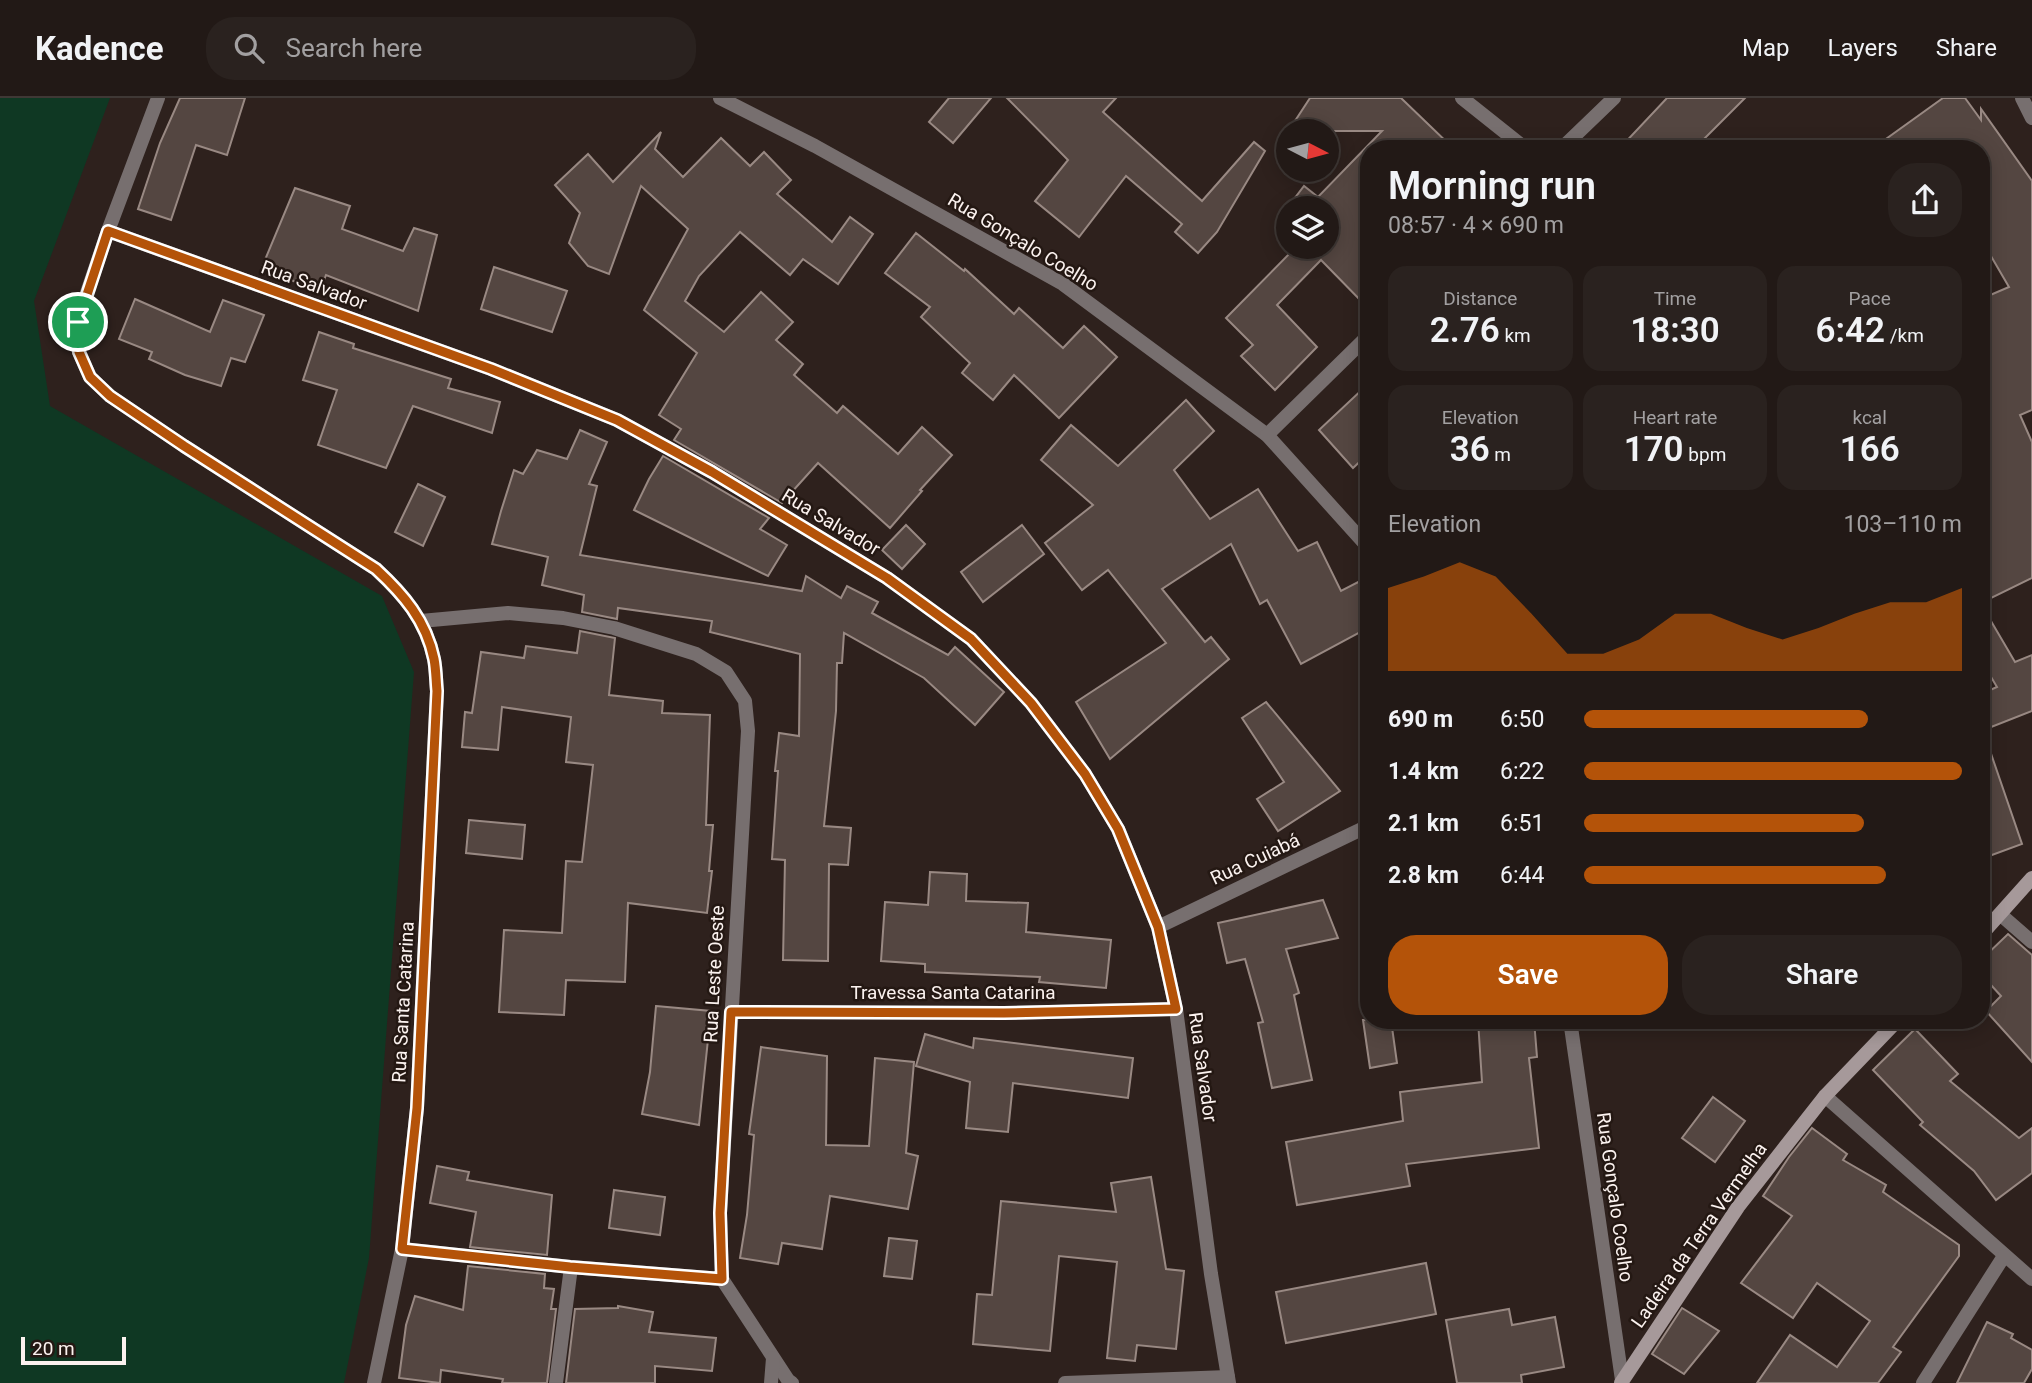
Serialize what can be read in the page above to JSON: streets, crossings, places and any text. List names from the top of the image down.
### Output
{
  "streets": {
    "main road": ["Ladeira da Terra Vermelha"],
    "street": [
      "Rua Gonçalo Coelho",
      "Rua Salvador",
      "Rua Cuiabá",
      "Rua Leste Oeste",
      "Travessa Santa Catarina",
      "Rua Santa Catarina"
    ]
  },
  "crossings": [
    ["Rua Gonçalo Coelho", "Ladeira da Terra Vermelha"],
    ["Rua Salvador", "Rua Cuiabá"],
    ["Rua Salvador", "Travessa Santa Catarina"],
    ["Rua Salvador", "Rua Santa Catarina"],
    ["Rua Leste Oeste", "Travessa Santa Catarina"],
    ["Rua Leste Oeste", "Rua Santa Catarina"]
  ],
  "scale_bar": "20 m",
  "north": "right",
  "page": {
    "header": "Kadence",
    "search": "Search here",
    "nav": ["Map", "Layers", "Share"],
    "heading": ["Morning run", "08:57 · 4 × 690 m"],
    "stats": [
      ["Distance", "2.76 km"],
      ["Time", "18:30"],
      ["Pace", "6:42 /km"],
      ["Elevation", "36 m"],
      ["Heart rate", "170 bpm"],
      ["kcal", "166"]
    ],
    "chart": ["Elevation", "103–110 m"],
    "list": [
      {
        "name": "690 m",
        "note": "6:50"
      },
      {
        "name": "1.4 km",
        "note": "6:22"
      },
      {
        "name": "2.1 km",
        "note": "6:51"
      },
      {
        "name": "2.8 km",
        "note": "6:44"
      }
    ],
    "buttons": ["Save", "Share"],
    "scale": "20 m"
  }
}
